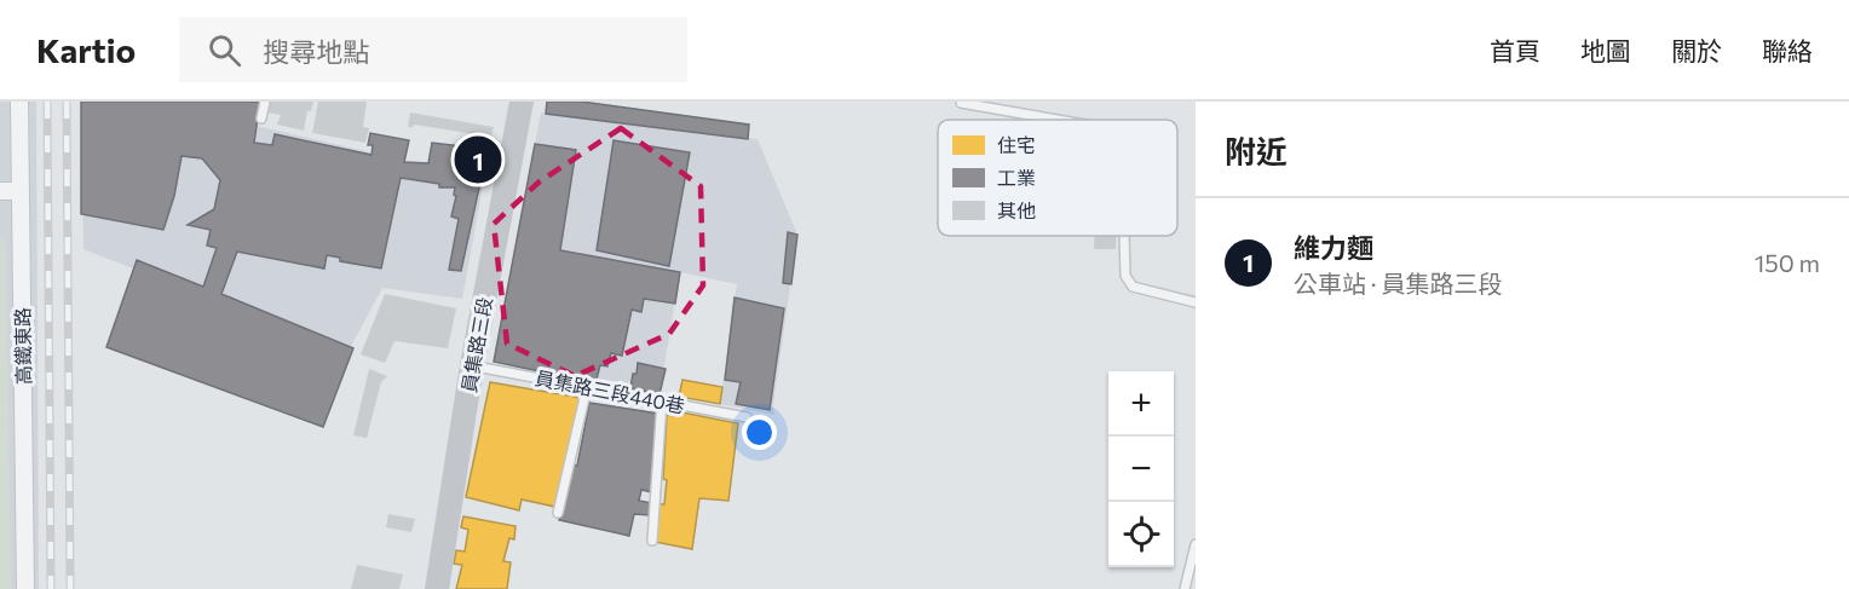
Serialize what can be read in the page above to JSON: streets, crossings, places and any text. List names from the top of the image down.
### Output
{
  "streets": {
    "main road": ["員集路三段"],
    "street": ["高鐵東路"],
    "lane": ["員集路三段440巷"]
  },
  "crossings": [
    ["員集路三段", "員集路三段440巷"]
  ],
  "legend": ["住宅", "工業", "其他"],
  "page": {
    "header": "Kartio",
    "search": "搜尋地點",
    "nav": [
      "首頁",
      "地圖",
      "關於",
      "聯絡"
    ],
    "heading": "附近",
    "pins": "1",
    "list": [
      {
        "mark": "1",
        "name": "維力麵",
        "note": "公車站 · 員集路三段",
        "value": "150 m"
      }
    ],
    "map_buttons": ["+", "−"]
  }
}
